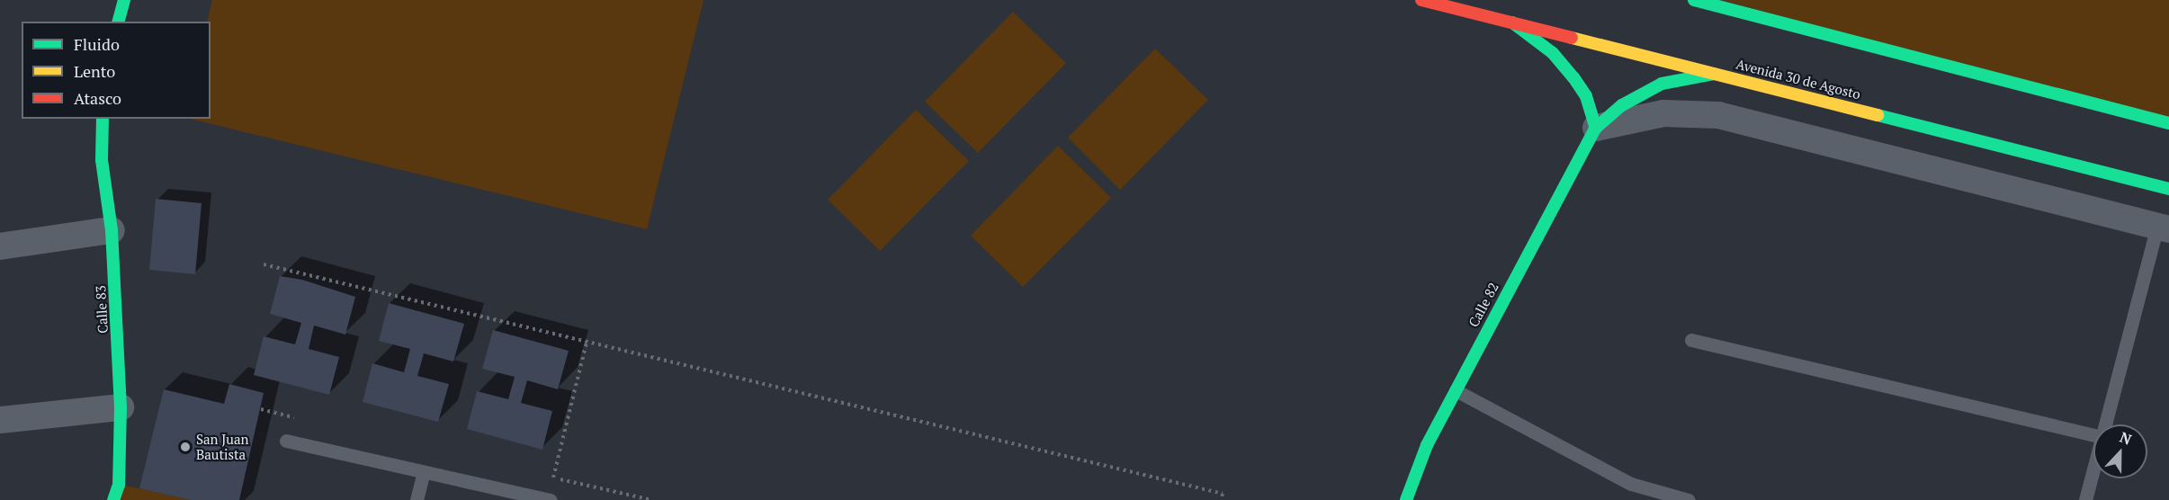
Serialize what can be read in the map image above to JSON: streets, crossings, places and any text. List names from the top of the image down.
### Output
{
  "streets": {
    "main road": ["Avenida 30 de Agosto", "Calle 82", "Calle 83"]
  },
  "crossings": [
    ["Avenida 30 de Agosto", "Calle 82"]
  ],
  "places": ["San Juan Bautista"],
  "legend": ["Fluido", "Lento", "Atasco"],
  "north": "top"
}
